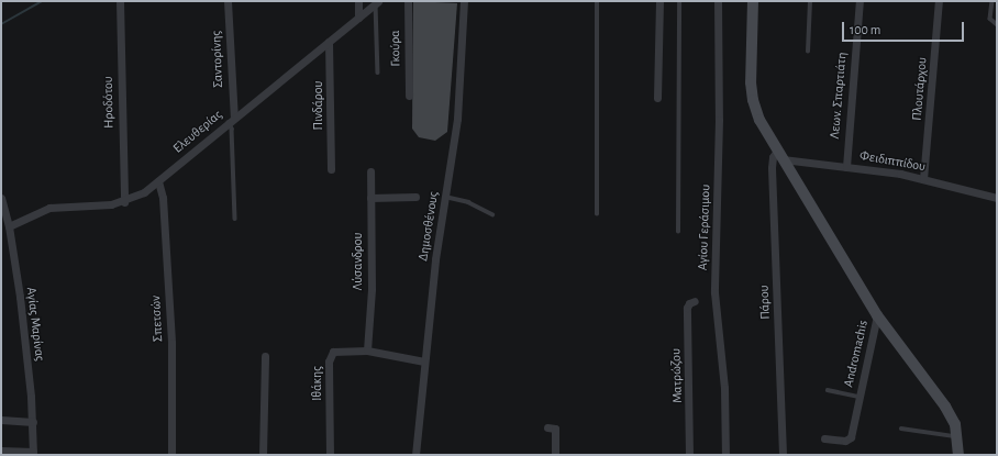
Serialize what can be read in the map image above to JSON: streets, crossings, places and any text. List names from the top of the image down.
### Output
{
  "streets": {
    "street": [
      "Γκούρα",
      "Σαντορίνης",
      "Πλουτάρχου",
      "Λεων. Σπαρτιάτη",
      "Ηροδότου",
      "Πινδάρου",
      "Ελευθερίας",
      "Φειδιππίδου",
      "Δημοσθένους",
      "Αγίου Γεράσιμου",
      "Λύσανδρου",
      "Πάρου",
      "Σπετσών",
      "Αγίας Μαρίνας",
      "Andromachis",
      "Ματρώζου",
      "Ιθάκης"
    ]
  },
  "crossings": [
    ["Σαντορίνης", "Ελευθερίας"],
    ["Πλουτάρχου", "Φειδιππίδου"],
    ["Λεων. Σπαρτιάτη", "Φειδιππίδου"],
    ["Ηροδότου", "Ελευθερίας"],
    ["Πινδάρου", "Ελευθερίας"],
    ["Ελευθερίας", "Σπετσών"],
    ["Ελευθερίας", "Αγίας Μαρίνας"],
    ["Φειδιππίδου", "Πάρου"],
    ["Δημοσθένους", "Ιθάκης"],
    ["Λύσανδρου", "Ιθάκης"]
  ],
  "scale_bar": "100 m"
}
